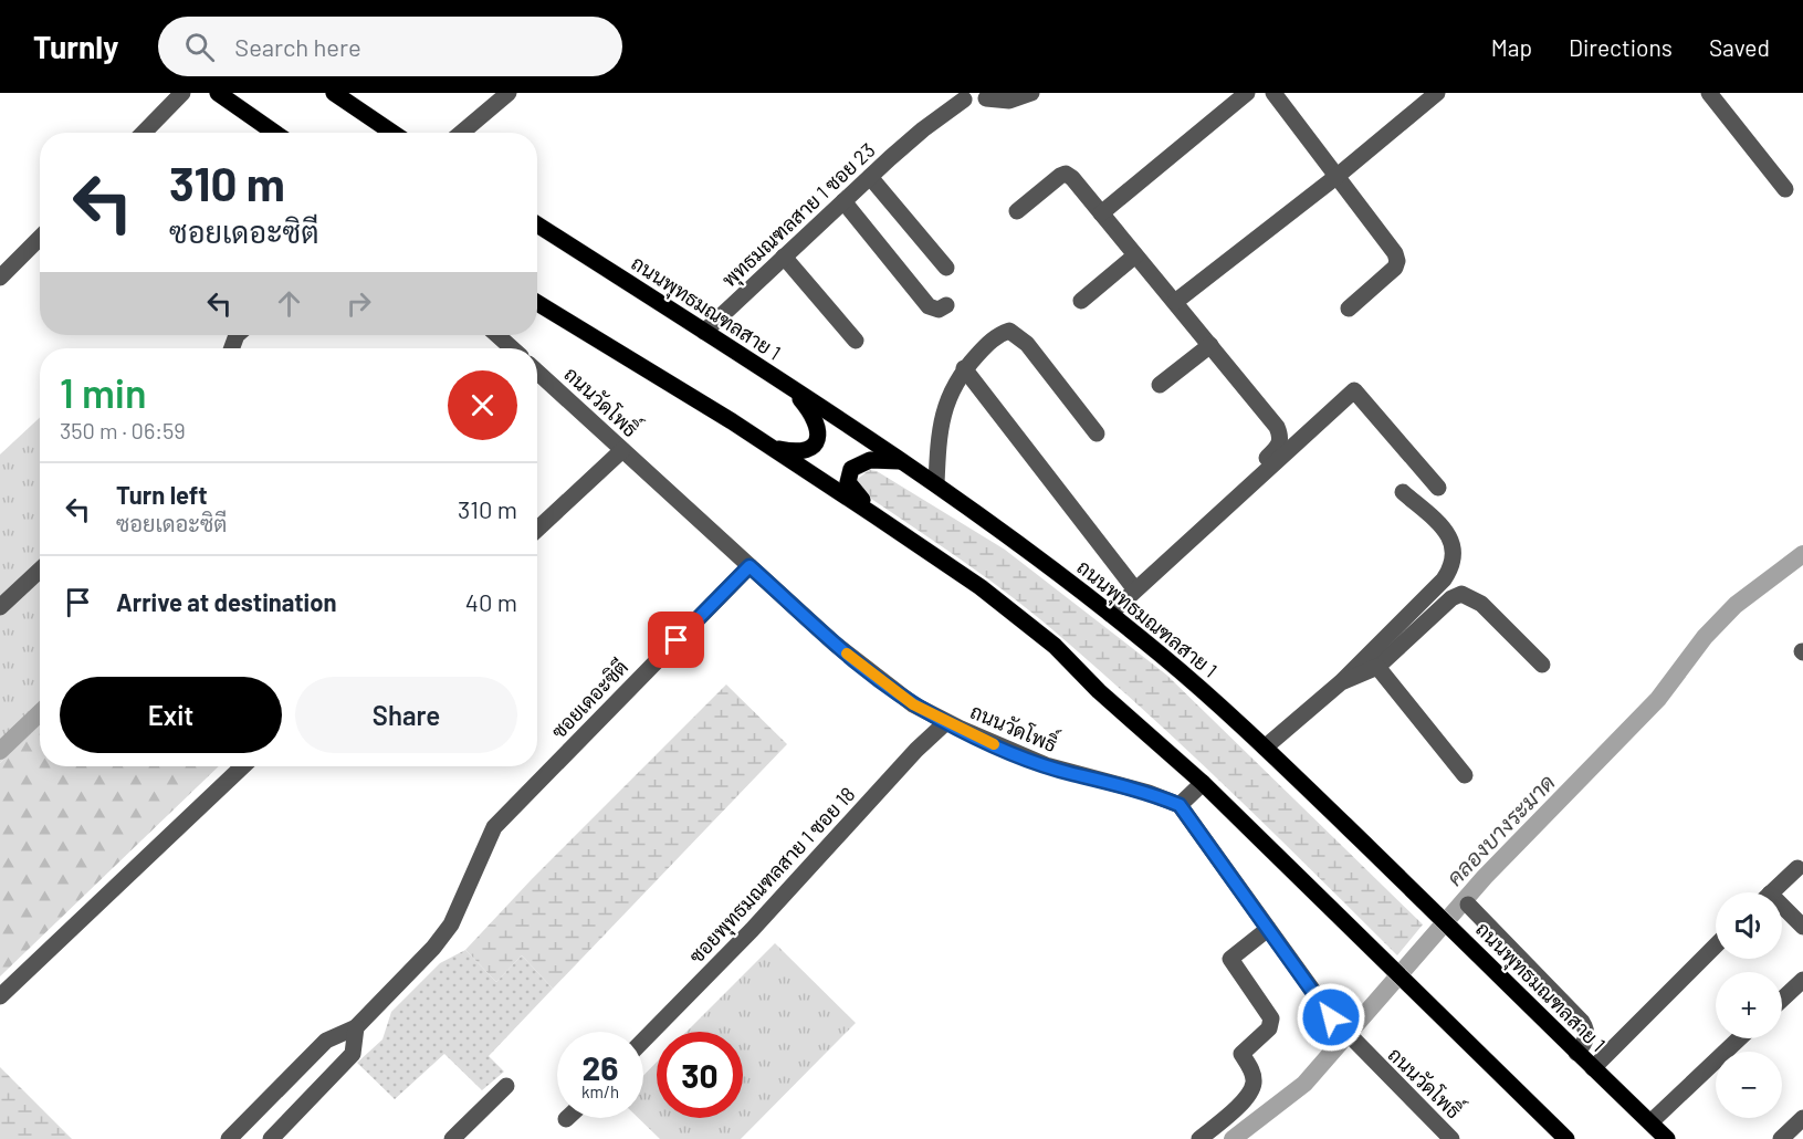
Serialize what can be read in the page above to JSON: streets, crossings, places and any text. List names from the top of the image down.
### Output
{
  "streets": {
    "main road": ["ถนนพุทธมณฑลสาย 1"],
    "street": [
      "พุทธมณฑลสาย 1 ซอย 23",
      "ถนนวัดโพธิ์",
      "ซอยเดอะซิตี",
      "ซอยพุทธมณฑลสาย 1 ซอย 18"
    ]
  },
  "crossings": [
    ["พุทธมณฑลสาย 1 ซอย 23", "ถนนพุทธมณฑลสาย 1"],
    ["ถนนวัดโพธิ์", "ซอยเดอะซิตี"],
    ["ถนนวัดโพธิ์", "ซอยพุทธมณฑลสาย 1 ซอย 18"]
  ],
  "water": ["คลองบางระมาด"],
  "page": {
    "header": "Turnly",
    "search": "Search here",
    "nav": ["Map", "Directions", "Saved"],
    "turn": ["310 m", "ซอยเดอะซิตี"],
    "heading": ["1 min", "350 m · 06:59"],
    "list": [
      {
        "name": "Turn left",
        "note": "ซอยเดอะซิตี",
        "value": "310 m"
      },
      {
        "name": "Arrive at destination",
        "value": "40 m"
      }
    ],
    "buttons": ["Exit", "Share"],
    "map_buttons": ["+", "−"],
    "speed": "26 km/h",
    "limit": "30"
  }
}
